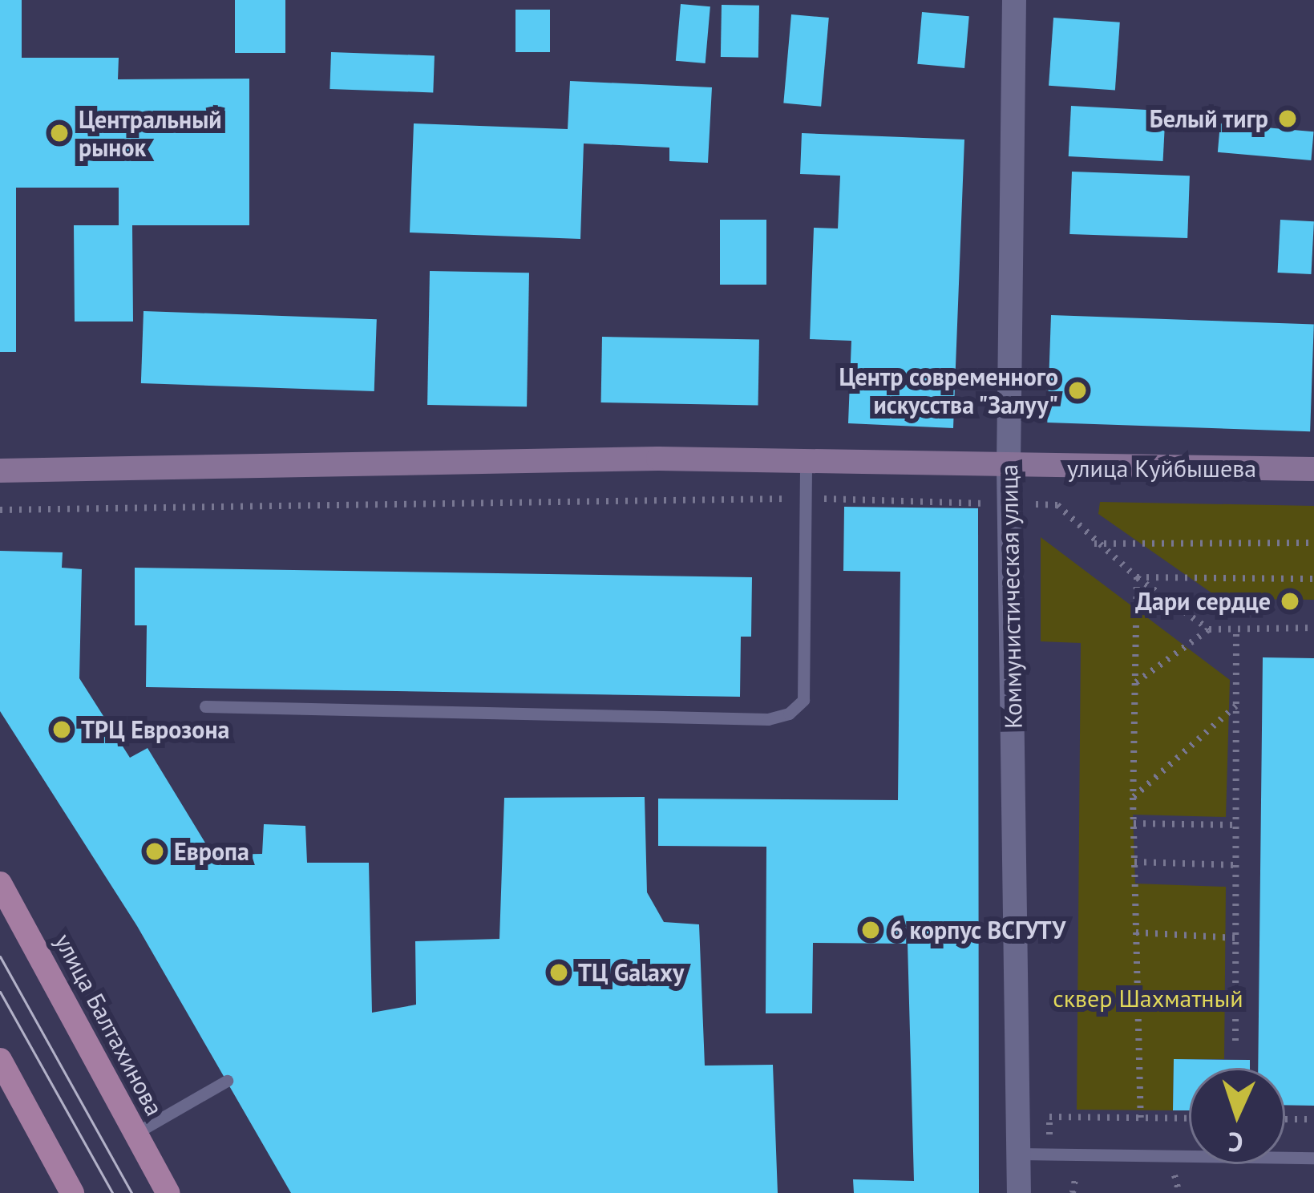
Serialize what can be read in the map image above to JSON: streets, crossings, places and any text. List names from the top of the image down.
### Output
{
  "streets": {
    "main road": ["улица Куйбышева", "улица Балтахинова"],
    "street": ["Коммунистическая улица"]
  },
  "crossings": [
    ["улица Куйбышева", "Коммунистическая улица"]
  ],
  "parks": ["сквер Шахматный"],
  "places": [
    "Белый тигр",
    "Центральный рынок",
    "Центр современного искусства \"Залуу\"",
    "Дари сердце",
    "ТРЦ Еврозона",
    "Европа",
    "6 корпус ВСГУТУ",
    "ТЦ Galaxy"
  ],
  "north": "bottom"
}
